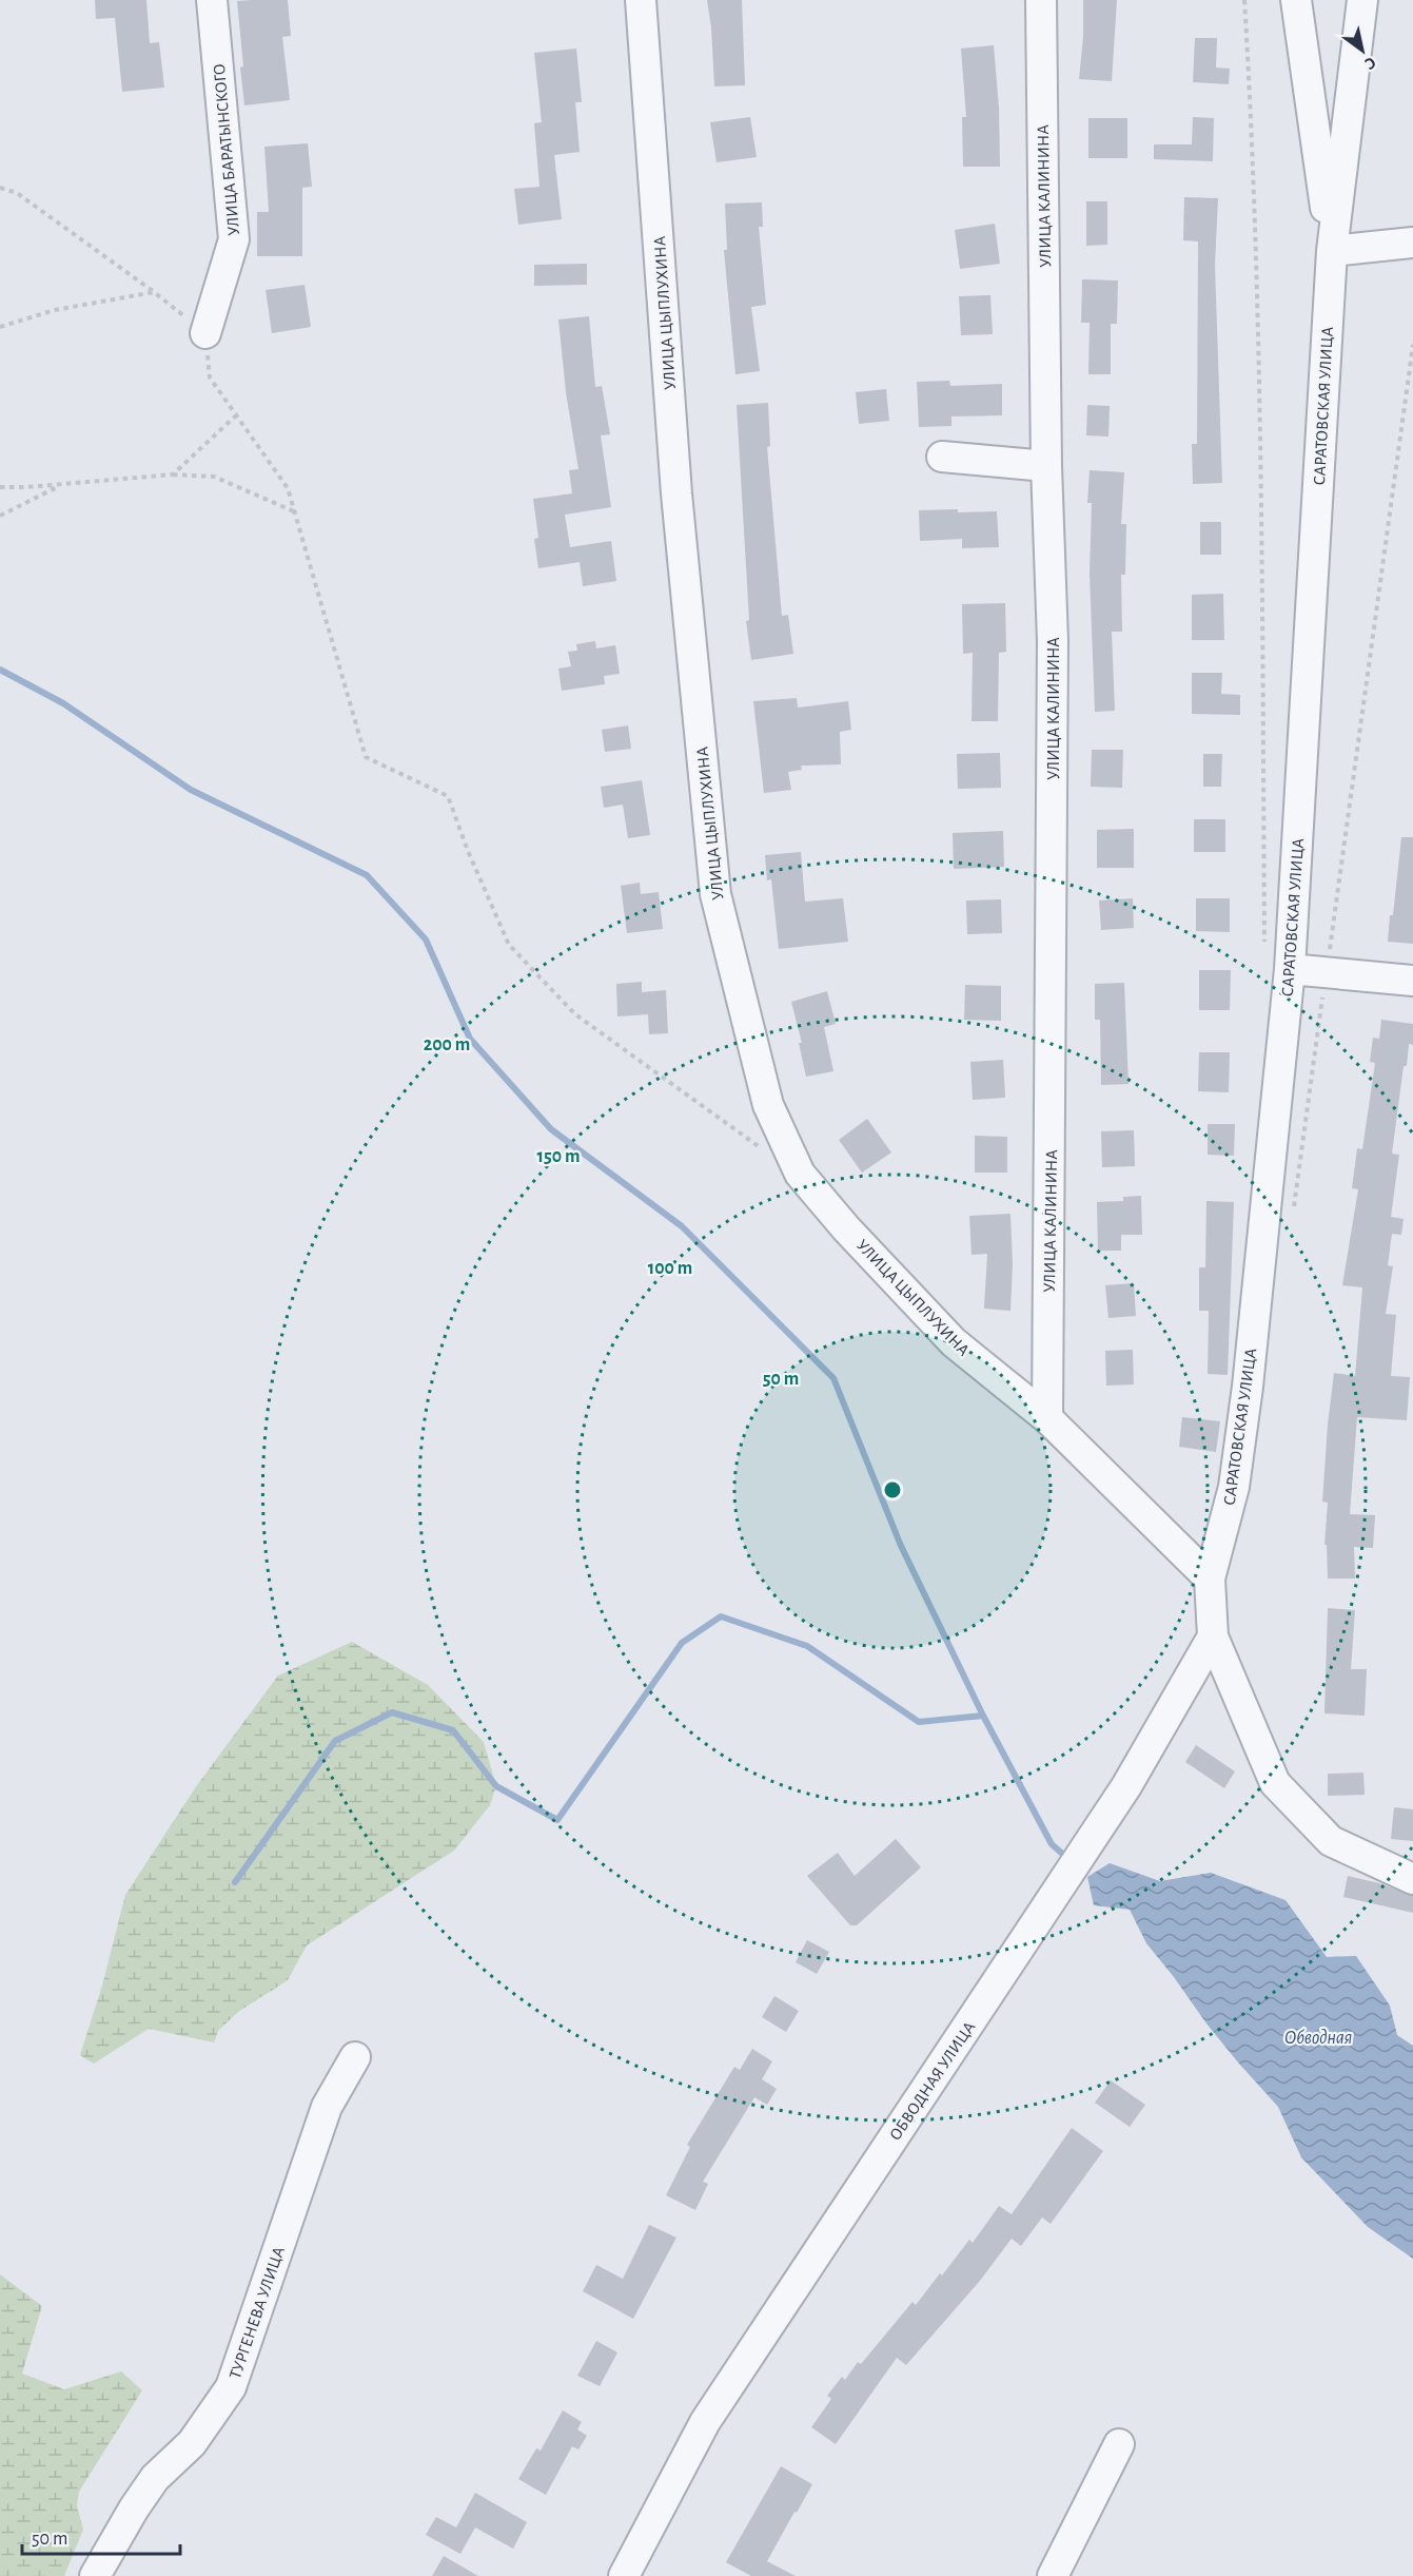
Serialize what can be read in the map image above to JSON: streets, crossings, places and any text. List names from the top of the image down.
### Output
{
  "streets": {
    "street": [
      "УЛИЦА БАРАТЫНСКОГО",
      "УЛИЦА КАЛИНИНА",
      "УЛИЦА ЦЫПЛУХИНА",
      "САРАТОВСКАЯ УЛИЦА",
      "ОБВОДНАЯ УЛИЦА",
      "ТУРГЕНЕВА УЛИЦА"
    ]
  },
  "crossings": [
    ["УЛИЦА КАЛИНИНА", "УЛИЦА ЦЫПЛУХИНА"],
    ["УЛИЦА ЦЫПЛУХИНА", "САРАТОВСКАЯ УЛИЦА"]
  ],
  "water": ["Обводная"],
  "scale_bar": "50 m",
  "north": "bottom right",
  "rings": [
    "200 m",
    "150 m",
    "100 m",
    "50 m"
  ]
}
